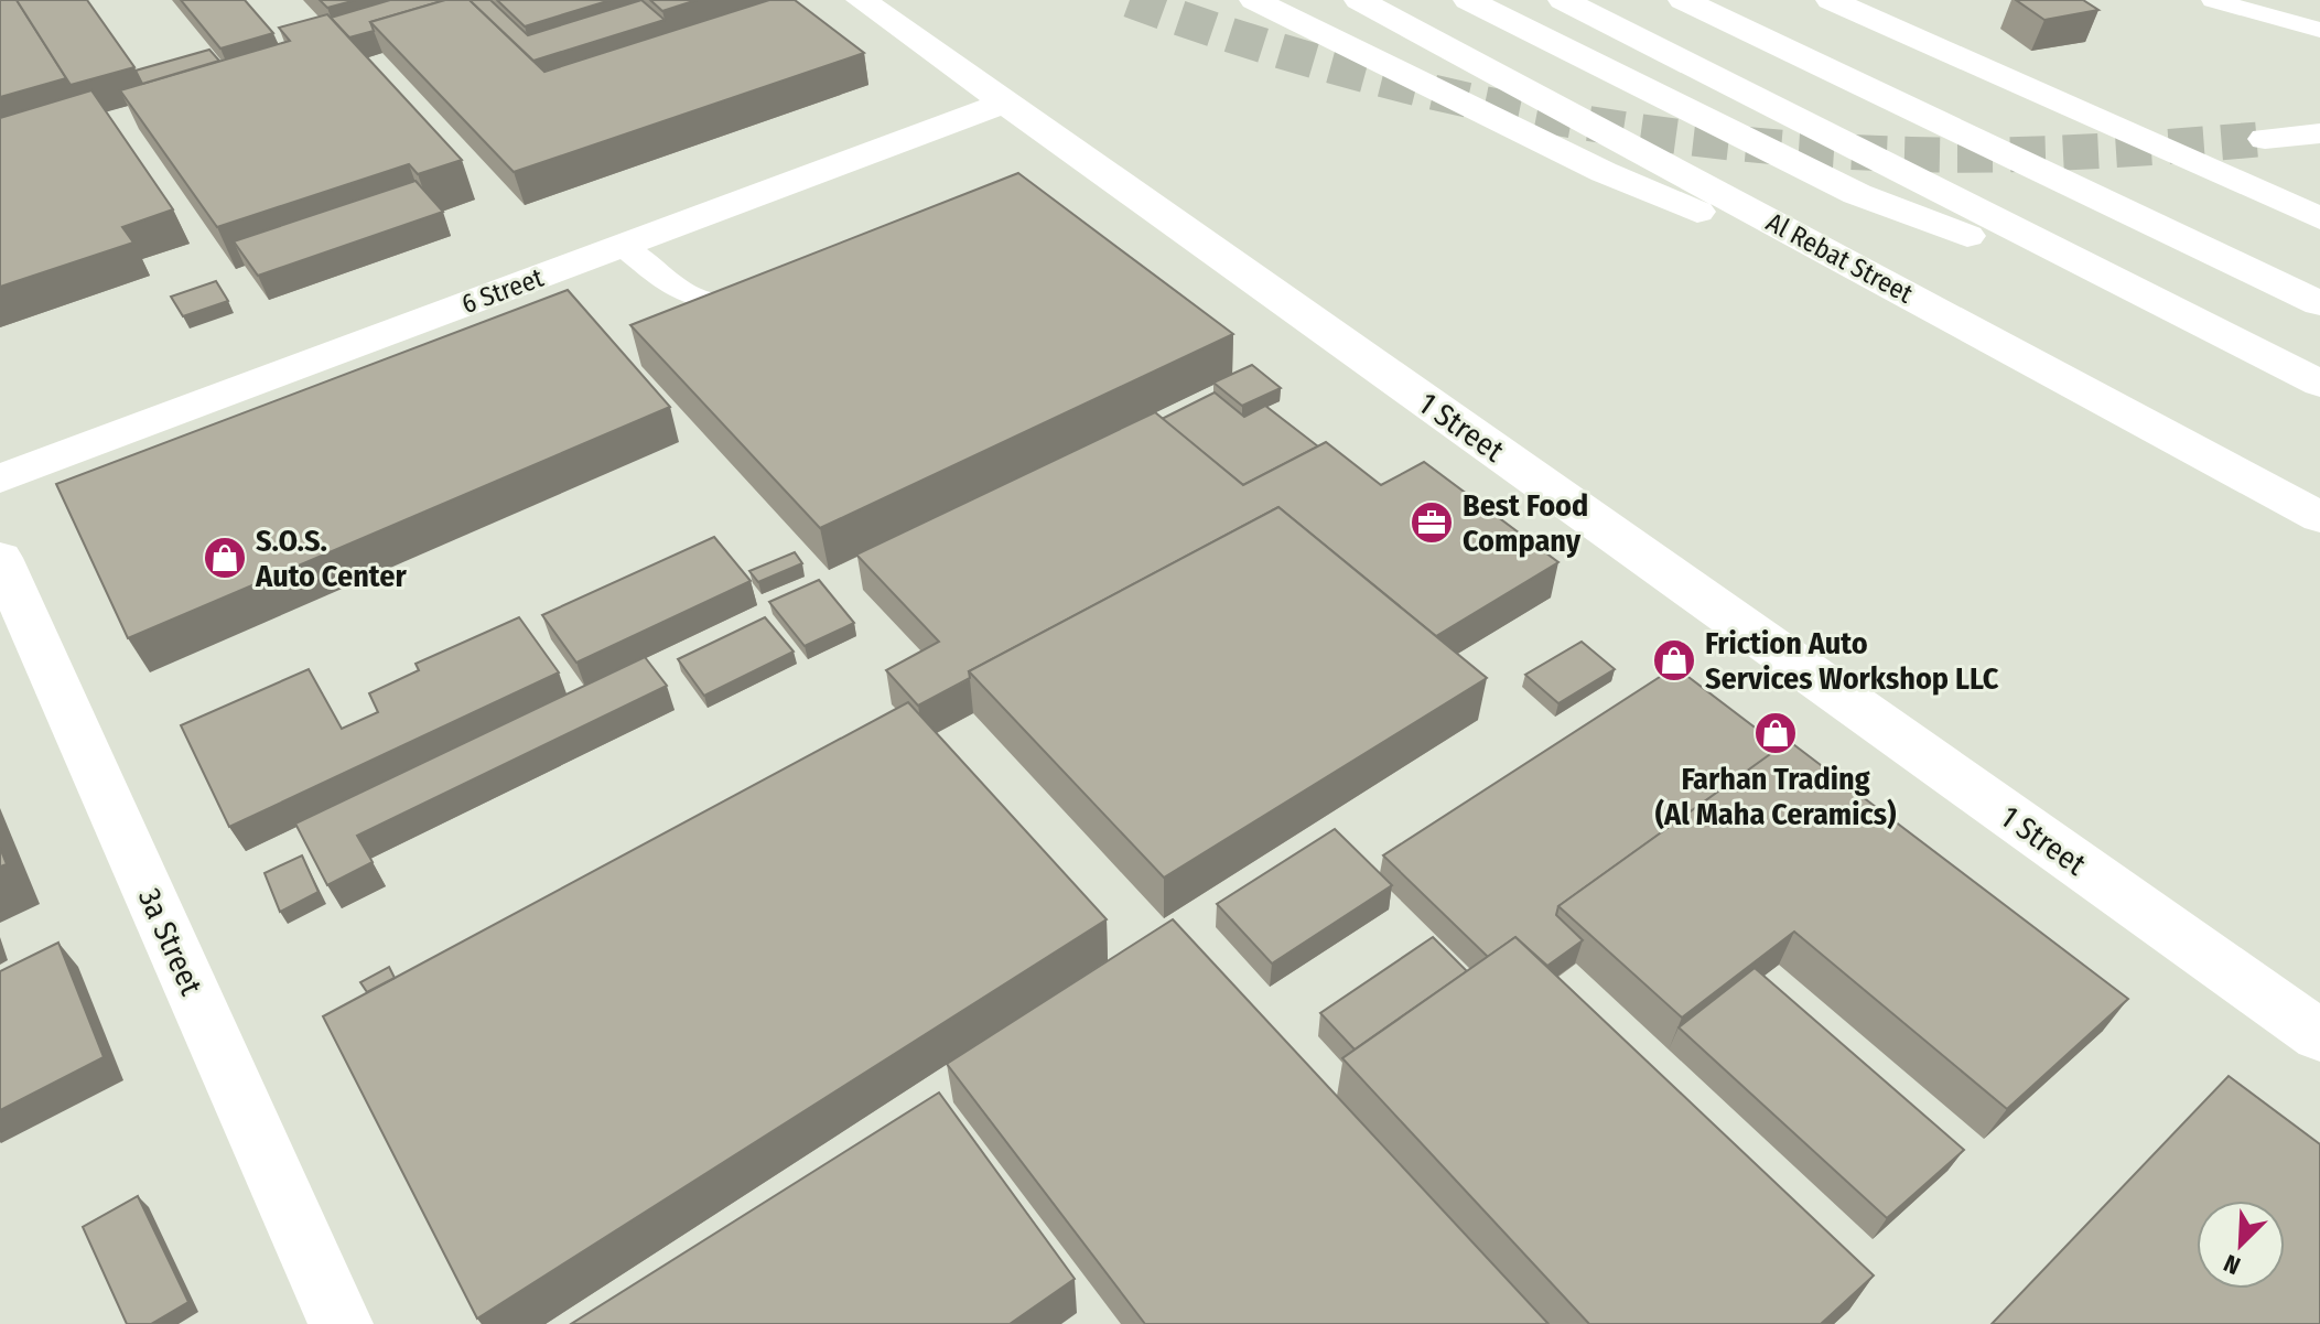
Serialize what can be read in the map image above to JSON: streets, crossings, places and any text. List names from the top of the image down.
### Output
{
  "streets": {
    "main road": [
      "Al Rebat Street",
      "6 Street",
      "1 Street",
      "3a Street"
    ]
  },
  "crossings": [
    ["6 Street", "1 Street"]
  ],
  "places": {
    "office": ["Best Food Company"],
    "shop": ["S.O.S. Auto Center", "Friction Auto Services Workshop LLC", "Farhan Trading (Al Maha Ceramics)"]
  },
  "north": "bottom left"
}
